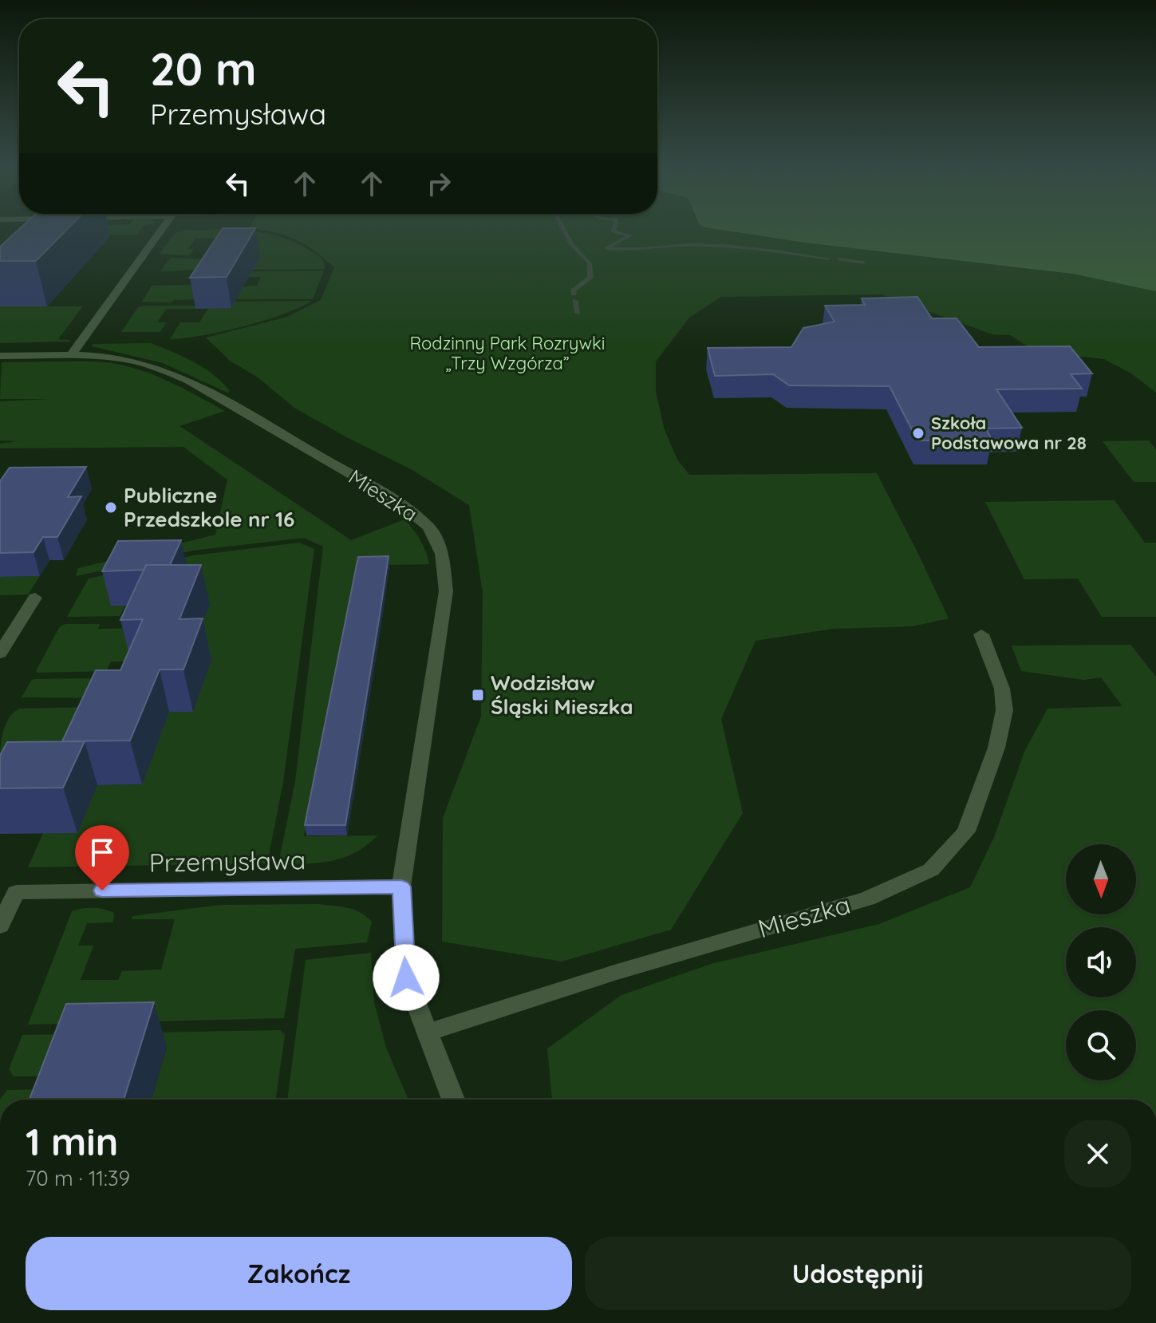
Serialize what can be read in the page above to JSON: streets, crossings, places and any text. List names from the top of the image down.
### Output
{
  "streets": {
    "street": ["Mieszka", "Przemysława"]
  },
  "crossings": [
    ["Mieszka", "Przemysława"]
  ],
  "parks": ["Rodzinny Park Rozrywki „Trzy Wzgórza”"],
  "places": {
    "other": ["Szkoła Podstawowa nr 28", "Publiczne Przedszkole nr 16"],
    "transit": ["Wodzisław Śląski Mieszka"]
  },
  "north": "bottom",
  "page": {
    "turn": ["20 m", "Przemysława"],
    "heading": ["1 min", "70 m · 11:39"],
    "buttons": ["Zakończ", "Udostępnij"]
  }
}
